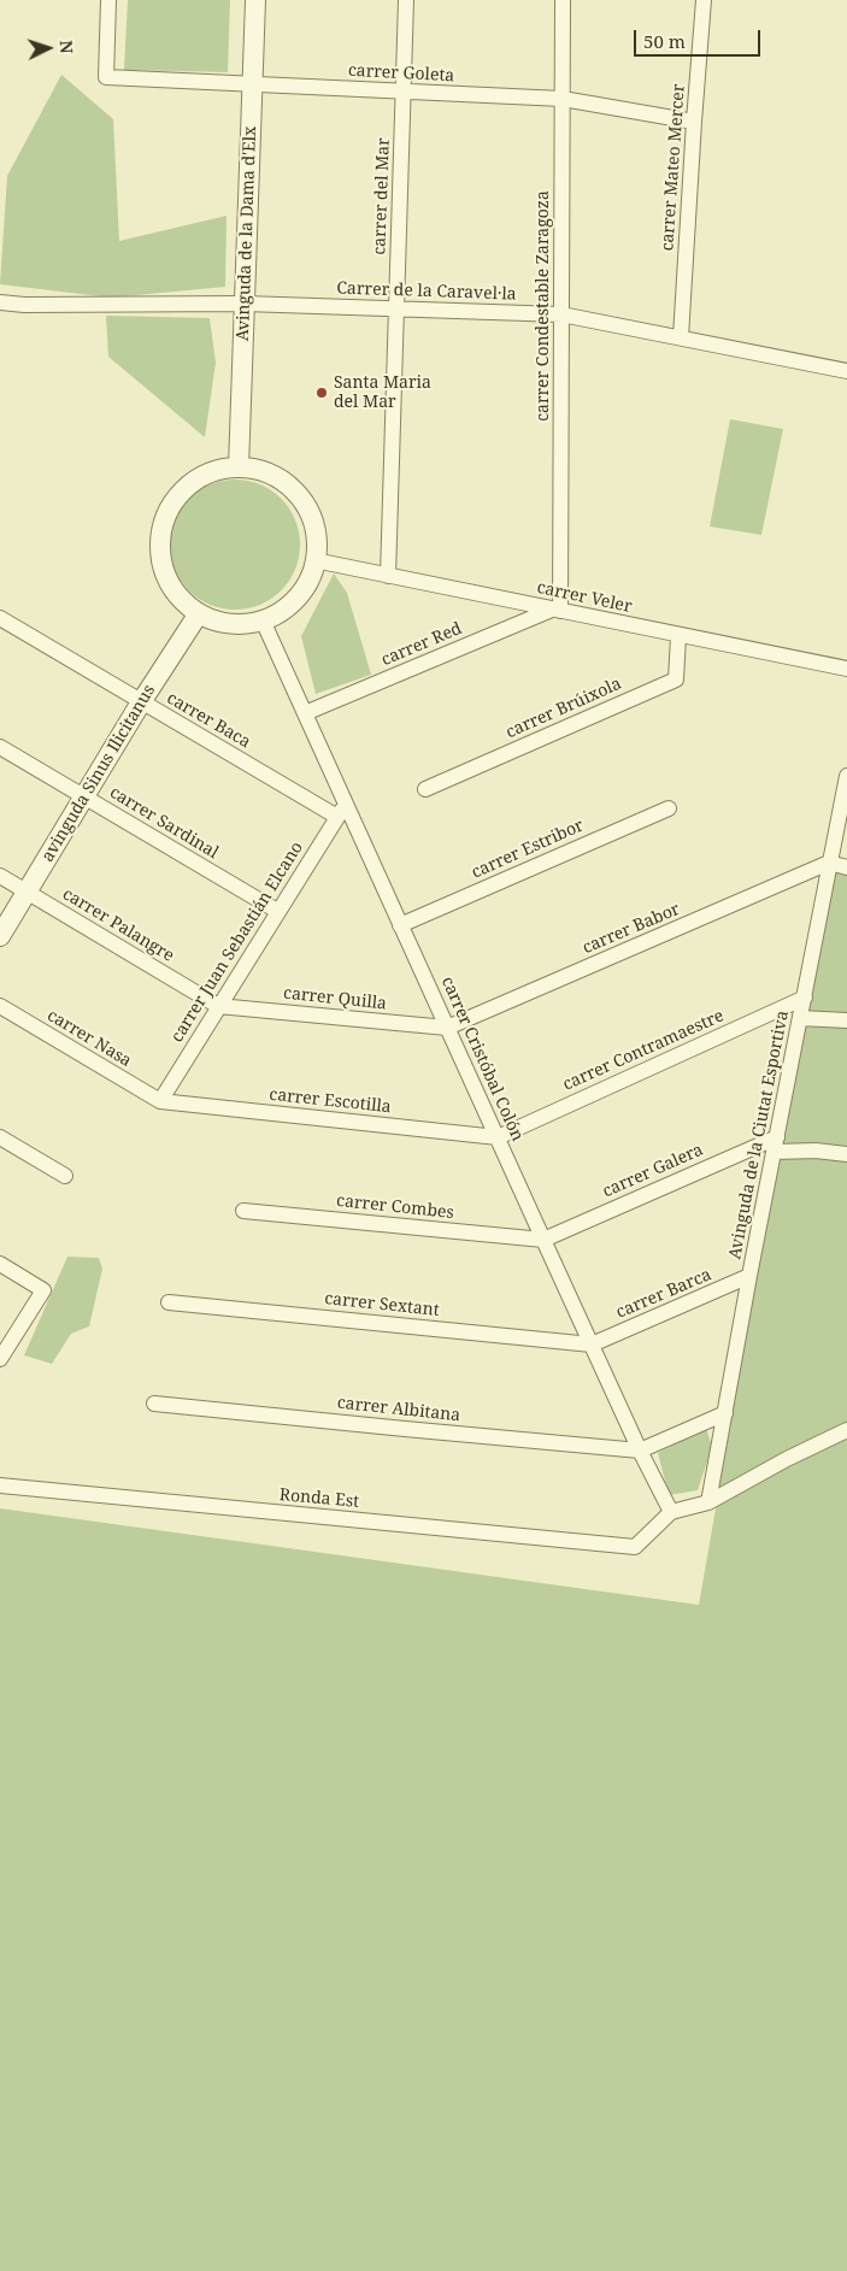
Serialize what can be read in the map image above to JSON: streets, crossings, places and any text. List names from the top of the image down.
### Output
{
  "streets": {
    "street": [
      "carrer Goleta",
      "carrer Mateo Mercer",
      "carrer del Mar",
      "Avinguda de la Dama d'Elx",
      "Carrer de la Caravel·la",
      "carrer Condestable Zaragoza",
      "carrer Veler",
      "carrer Red",
      "carrer Brúixola",
      "carrer Baca",
      "avinguda Sinus Ilicitanus",
      "carrer Sardinal",
      "carrer Estribor",
      "carrer Palangre",
      "carrer Babor",
      "carrer Juan Sebastián Elcano",
      "carrer Quilla",
      "carrer Nasa",
      "carrer Contramaestre",
      "carrer Cristóbal Colón",
      "carrer Escotilla",
      "Avinguda de la Ciutat Esportiva",
      "carrer Galera",
      "carrer Combes",
      "carrer Barca",
      "carrer Sextant",
      "carrer Albitana",
      "Ronda Est"
    ]
  },
  "crossings": [
    ["carrer Goleta", "carrer Mateo Mercer"],
    ["carrer Goleta", "carrer del Mar"],
    ["carrer Goleta", "Avinguda de la Dama d'Elx"],
    ["carrer Goleta", "carrer Condestable Zaragoza"],
    ["carrer Mateo Mercer", "Carrer de la Caravel·la"],
    ["carrer del Mar", "Carrer de la Caravel·la"],
    ["carrer del Mar", "carrer Veler"],
    ["Avinguda de la Dama d'Elx", "Carrer de la Caravel·la"],
    ["Avinguda de la Dama d'Elx", "carrer Veler"],
    ["Avinguda de la Dama d'Elx", "avinguda Sinus Ilicitanus"],
    ["Avinguda de la Dama d'Elx", "carrer Cristóbal Colón"],
    ["Carrer de la Caravel·la", "carrer Condestable Zaragoza"],
    ["carrer Condestable Zaragoza", "carrer Veler"],
    ["carrer Condestable Zaragoza", "carrer Red"],
    ["carrer Veler", "carrer Red"],
    ["carrer Veler", "carrer Brúixola"],
    ["carrer Veler", "avinguda Sinus Ilicitanus"],
    ["carrer Veler", "carrer Cristóbal Colón"],
    ["carrer Red", "carrer Cristóbal Colón"],
    ["carrer Baca", "avinguda Sinus Ilicitanus"],
    ["carrer Baca", "carrer Juan Sebastián Elcano"],
    ["avinguda Sinus Ilicitanus", "carrer Sardinal"],
    ["avinguda Sinus Ilicitanus", "carrer Palangre"],
    ["avinguda Sinus Ilicitanus", "carrer Cristóbal Colón"],
    ["carrer Sardinal", "carrer Juan Sebastián Elcano"],
    ["carrer Estribor", "carrer Cristóbal Colón"],
    ["carrer Palangre", "carrer Juan Sebastián Elcano"],
    ["carrer Palangre", "carrer Quilla"],
    ["carrer Babor", "carrer Quilla"],
    ["carrer Babor", "carrer Cristóbal Colón"],
    ["carrer Babor", "Avinguda de la Ciutat Esportiva"],
    ["carrer Juan Sebastián Elcano", "carrer Quilla"],
    ["carrer Juan Sebastián Elcano", "carrer Nasa"],
    ["carrer Juan Sebastián Elcano", "carrer Cristóbal Colón"],
    ["carrer Juan Sebastián Elcano", "carrer Escotilla"],
    ["carrer Quilla", "carrer Cristóbal Colón"],
    ["carrer Nasa", "carrer Escotilla"],
    ["carrer Contramaestre", "carrer Cristóbal Colón"],
    ["carrer Contramaestre", "carrer Escotilla"],
    ["carrer Contramaestre", "Avinguda de la Ciutat Esportiva"],
    ["carrer Cristóbal Colón", "carrer Escotilla"],
    ["carrer Cristóbal Colón", "carrer Galera"],
    ["carrer Cristóbal Colón", "carrer Combes"],
    ["carrer Cristóbal Colón", "carrer Barca"],
    ["carrer Cristóbal Colón", "carrer Sextant"],
    ["carrer Cristóbal Colón", "carrer Albitana"],
    ["carrer Cristóbal Colón", "Ronda Est"],
    ["Avinguda de la Ciutat Esportiva", "carrer Galera"],
    ["Avinguda de la Ciutat Esportiva", "carrer Barca"],
    ["carrer Galera", "carrer Combes"],
    ["carrer Barca", "carrer Sextant"]
  ],
  "places": ["Santa Maria del Mar"],
  "scale_bar": "50 m",
  "north": "right"
}
